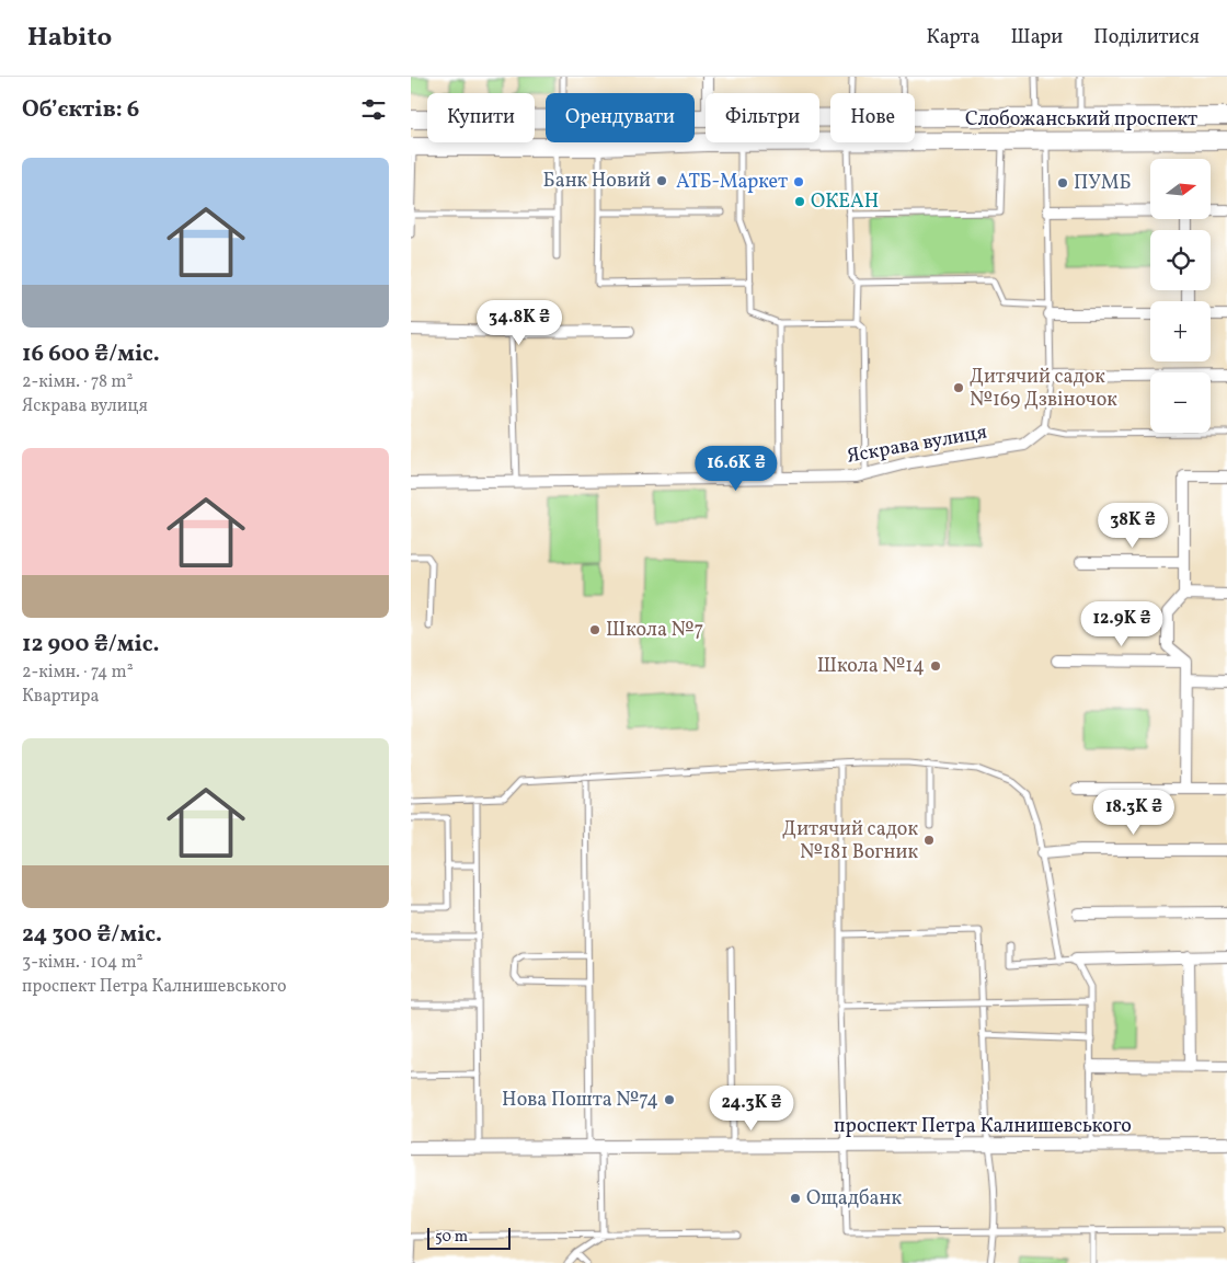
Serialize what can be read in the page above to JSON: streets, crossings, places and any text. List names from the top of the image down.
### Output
{
  "streets": {
    "main road": ["Слобожанський проспект"],
    "street": ["Яскрава вулиця", "проспект Петра Калнишевського"]
  },
  "places": [
    "Банк Новий",
    "АТБ-Маркет",
    "ПУМБ",
    "ОКЕАН",
    "Дитячий садок №169 Дзвіночок",
    "Школа №7",
    "Школа №14",
    "Дитячий садок №181 Вогник",
    "Нова Пошта №74",
    "Ощадбанк"
  ],
  "scale_bar": "50 m",
  "north": "right",
  "page": {
    "header": "Habito",
    "nav": ["Карта", "Шари", "Поділитися"],
    "heading": "Об’єктів: 6",
    "chip": [
      "Купити",
      "Орендувати",
      "Фільтри",
      "Нове"
    ],
    "list": [
      {
        "name": "16 600 ₴/міс.",
        "note": "2-кімн. · 78 m² · Яскрава вулиця"
      },
      {
        "name": "12 900 ₴/міс.",
        "note": "2-кімн. · 74 m² · Квартира"
      },
      {
        "name": "24 300 ₴/міс.",
        "note": "3-кімн. · 104 m² · проспект Петра Калнишевського"
      }
    ],
    "map_buttons": ["+", "−"],
    "price": [
      "34.8K ₴",
      "16.6K ₴",
      "38K ₴",
      "12.9K ₴",
      "18.3K ₴",
      "24.3K ₴"
    ],
    "scale": "50 m"
  }
}
